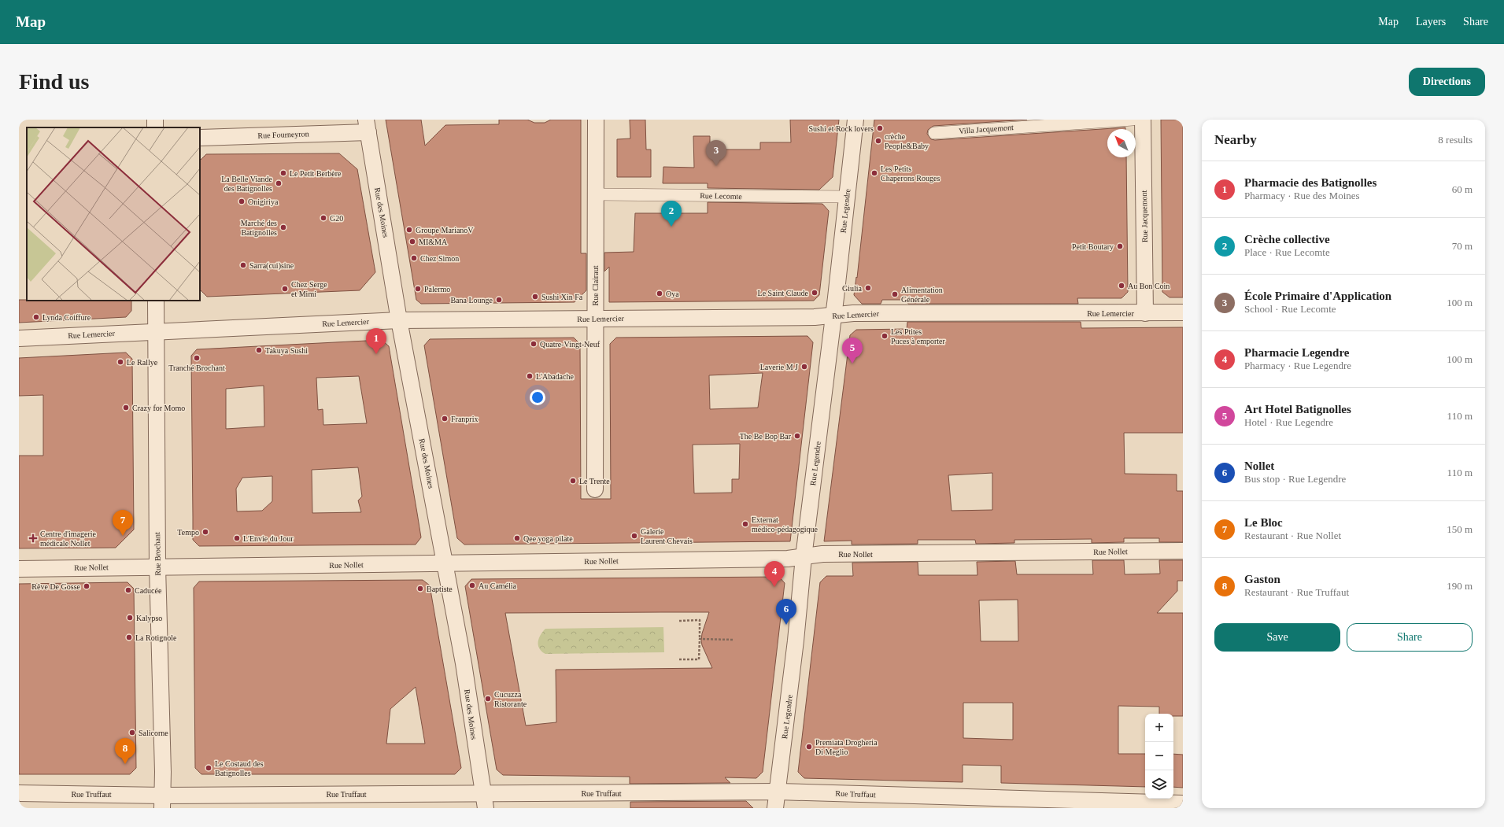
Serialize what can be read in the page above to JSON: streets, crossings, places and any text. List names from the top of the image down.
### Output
{
  "streets": {
    "street": [
      "Villa Jacquemont",
      "Rue Fourneyron",
      "Rue Lecomte",
      "Rue Legendre",
      "Rue des Moines",
      "Rue Jacquemont",
      "Rue Clairaut",
      "Rue Lemercier",
      "Rue Nollet",
      "Rue Brochant",
      "Rue Truffaut"
    ]
  },
  "crossings": [
    ["Rue Fourneyron", "Rue des Moines"],
    ["Rue Lecomte", "Rue Legendre"],
    ["Rue Lecomte", "Rue Clairaut"],
    ["Rue Legendre", "Rue Lemercier"],
    ["Rue Legendre", "Rue Nollet"],
    ["Rue Legendre", "Rue Truffaut"],
    ["Rue des Moines", "Rue Lemercier"],
    ["Rue des Moines", "Rue Nollet"],
    ["Rue des Moines", "Rue Truffaut"],
    ["Rue Jacquemont", "Rue Lemercier"],
    ["Rue Clairaut", "Rue Lemercier"],
    ["Rue Lemercier", "Rue Brochant"],
    ["Rue Nollet", "Rue Brochant"],
    ["Rue Brochant", "Rue Truffaut"]
  ],
  "places": {
    "other": [
      "Sushi et Rock lovers",
      "crèche People&Baby",
      "Le Petit Berbère",
      "Les Petits Chaperons Rouges",
      "La Belle Viande des Batignolles",
      "Onigiriya",
      "G20",
      "Marché des Batignolles",
      "Groupe MarianoV",
      "MI&MA",
      "Petit Boutary",
      "Chez Simon",
      "Sarra(cui)sine",
      "Au Bon Coin",
      "Giulia",
      "Chez Serge et Mimi",
      "Palermo",
      "Le Saint Claude",
      "Oya",
      "Alimentation Générale",
      "Sushi Xin Fa",
      "Bana Lounge",
      "Lynda Coiffure",
      "Les Ptites Puces à emporter",
      "Quatre-Vingt-Neuf",
      "Takuya Sushi",
      "Tranché Brochant",
      "Le Rallye",
      "Laverie M J",
      "L'Abadache",
      "Crazy for Momo",
      "Franprix",
      "The Be Bop Bar",
      "Le Trente",
      "Externat médico-pédagogique",
      "Tempo",
      "Galerie Laurent Chevais",
      "L'Envie du Jour",
      "Qee yoga pilate",
      "Au Camélia",
      "Rêve De Gosse",
      "Baptiste",
      "Caducée",
      "Kalypso",
      "La Rotignole",
      "Cucuzza Ristorante",
      "Salicorne",
      "Premiata Drogheria Di Meglio",
      "Le Costaud des Batignolles"
    ],
    "health": ["Centre d'imagerie médicale Nollet"]
  },
  "north": "top left",
  "page": {
    "header": "Map",
    "nav": ["Map", "Layers", "Share"],
    "buttons": [
      "Directions",
      ["Save", "Share"]
    ],
    "title": "Find us",
    "heading": ["Nearby", "8 results"],
    "pins": [
      "3",
      "2",
      "1",
      "5",
      "7",
      "4",
      "6",
      "8"
    ],
    "list": [
      {
        "mark": "1",
        "name": "Pharmacie des Batignolles",
        "note": "Pharmacy · Rue des Moines",
        "value": "60 m"
      },
      {
        "mark": "2",
        "name": "Crèche collective",
        "note": "Place · Rue Lecomte",
        "value": "70 m"
      },
      {
        "mark": "3",
        "name": "École Primaire d'Application",
        "note": "School · Rue Lecomte",
        "value": "100 m"
      },
      {
        "mark": "4",
        "name": "Pharmacie Legendre",
        "note": "Pharmacy · Rue Legendre",
        "value": "100 m"
      },
      {
        "mark": "5",
        "name": "Art Hotel Batignolles",
        "note": "Hotel · Rue Legendre",
        "value": "110 m"
      },
      {
        "mark": "6",
        "name": "Nollet",
        "note": "Bus stop · Rue Legendre",
        "value": "110 m"
      },
      {
        "mark": "7",
        "name": "Le Bloc",
        "note": "Restaurant · Rue Nollet",
        "value": "150 m"
      },
      {
        "mark": "8",
        "name": "Gaston",
        "note": "Restaurant · Rue Truffaut",
        "value": "190 m"
      }
    ],
    "map_buttons": ["+", "−"]
  }
}
